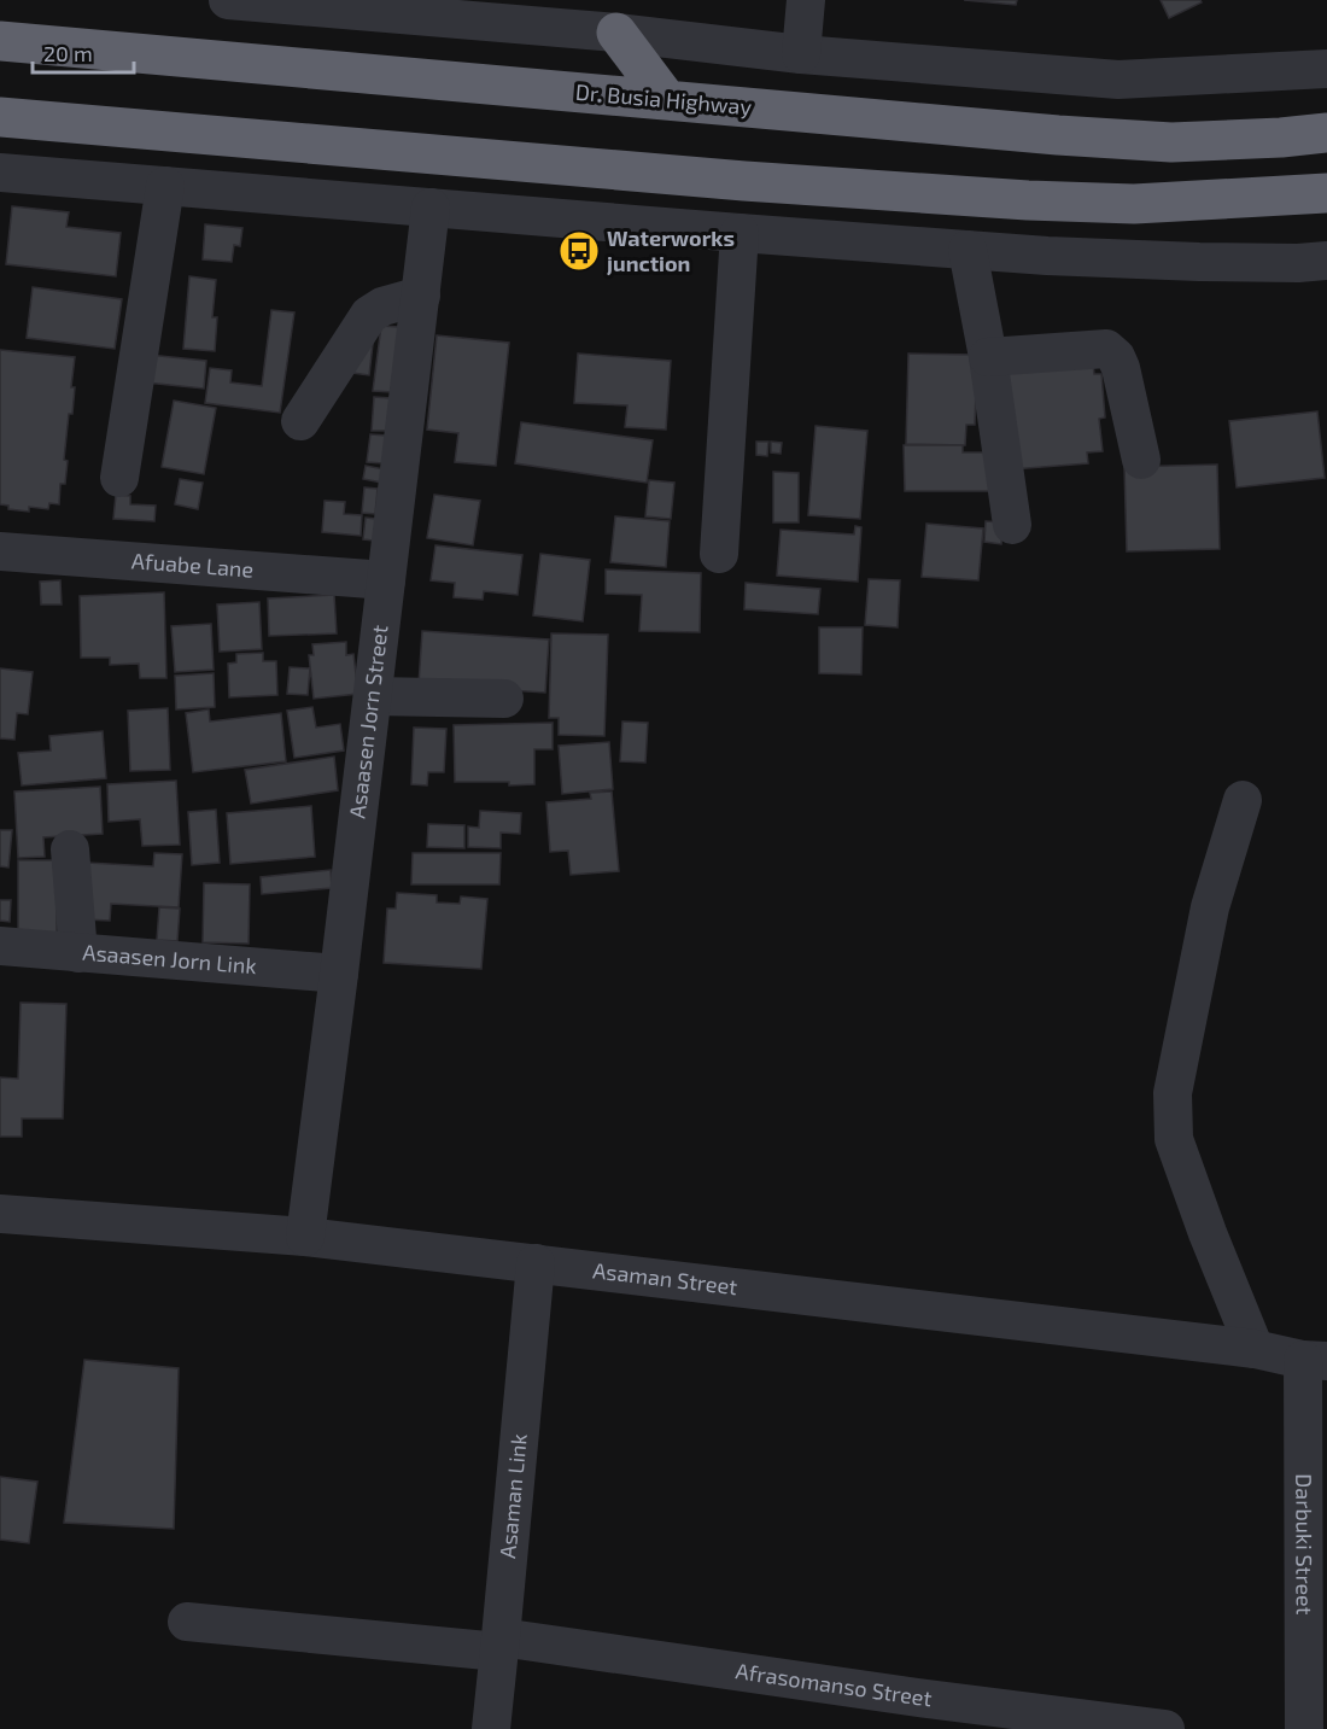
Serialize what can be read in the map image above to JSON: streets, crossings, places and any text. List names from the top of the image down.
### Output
{
  "streets": {
    "highway": ["Dr. Busia Highway"],
    "street": [
      "Afuabe Lane",
      "Asaasen Jorn Street",
      "Asaasen Jorn Link",
      "Asaman Street",
      "Asaman Link",
      "Darbuki Street",
      "Afrasomanso Street"
    ]
  },
  "crossings": [
    ["Afuabe Lane", "Asaasen Jorn Street"],
    ["Asaasen Jorn Street", "Asaasen Jorn Link"],
    ["Asaasen Jorn Street", "Asaman Street"],
    ["Asaman Street", "Asaman Link"],
    ["Asaman Street", "Darbuki Street"],
    ["Asaman Link", "Afrasomanso Street"]
  ],
  "places": {
    "bus stop": ["Waterworks junction"]
  },
  "scale_bar": "20 m"
}
